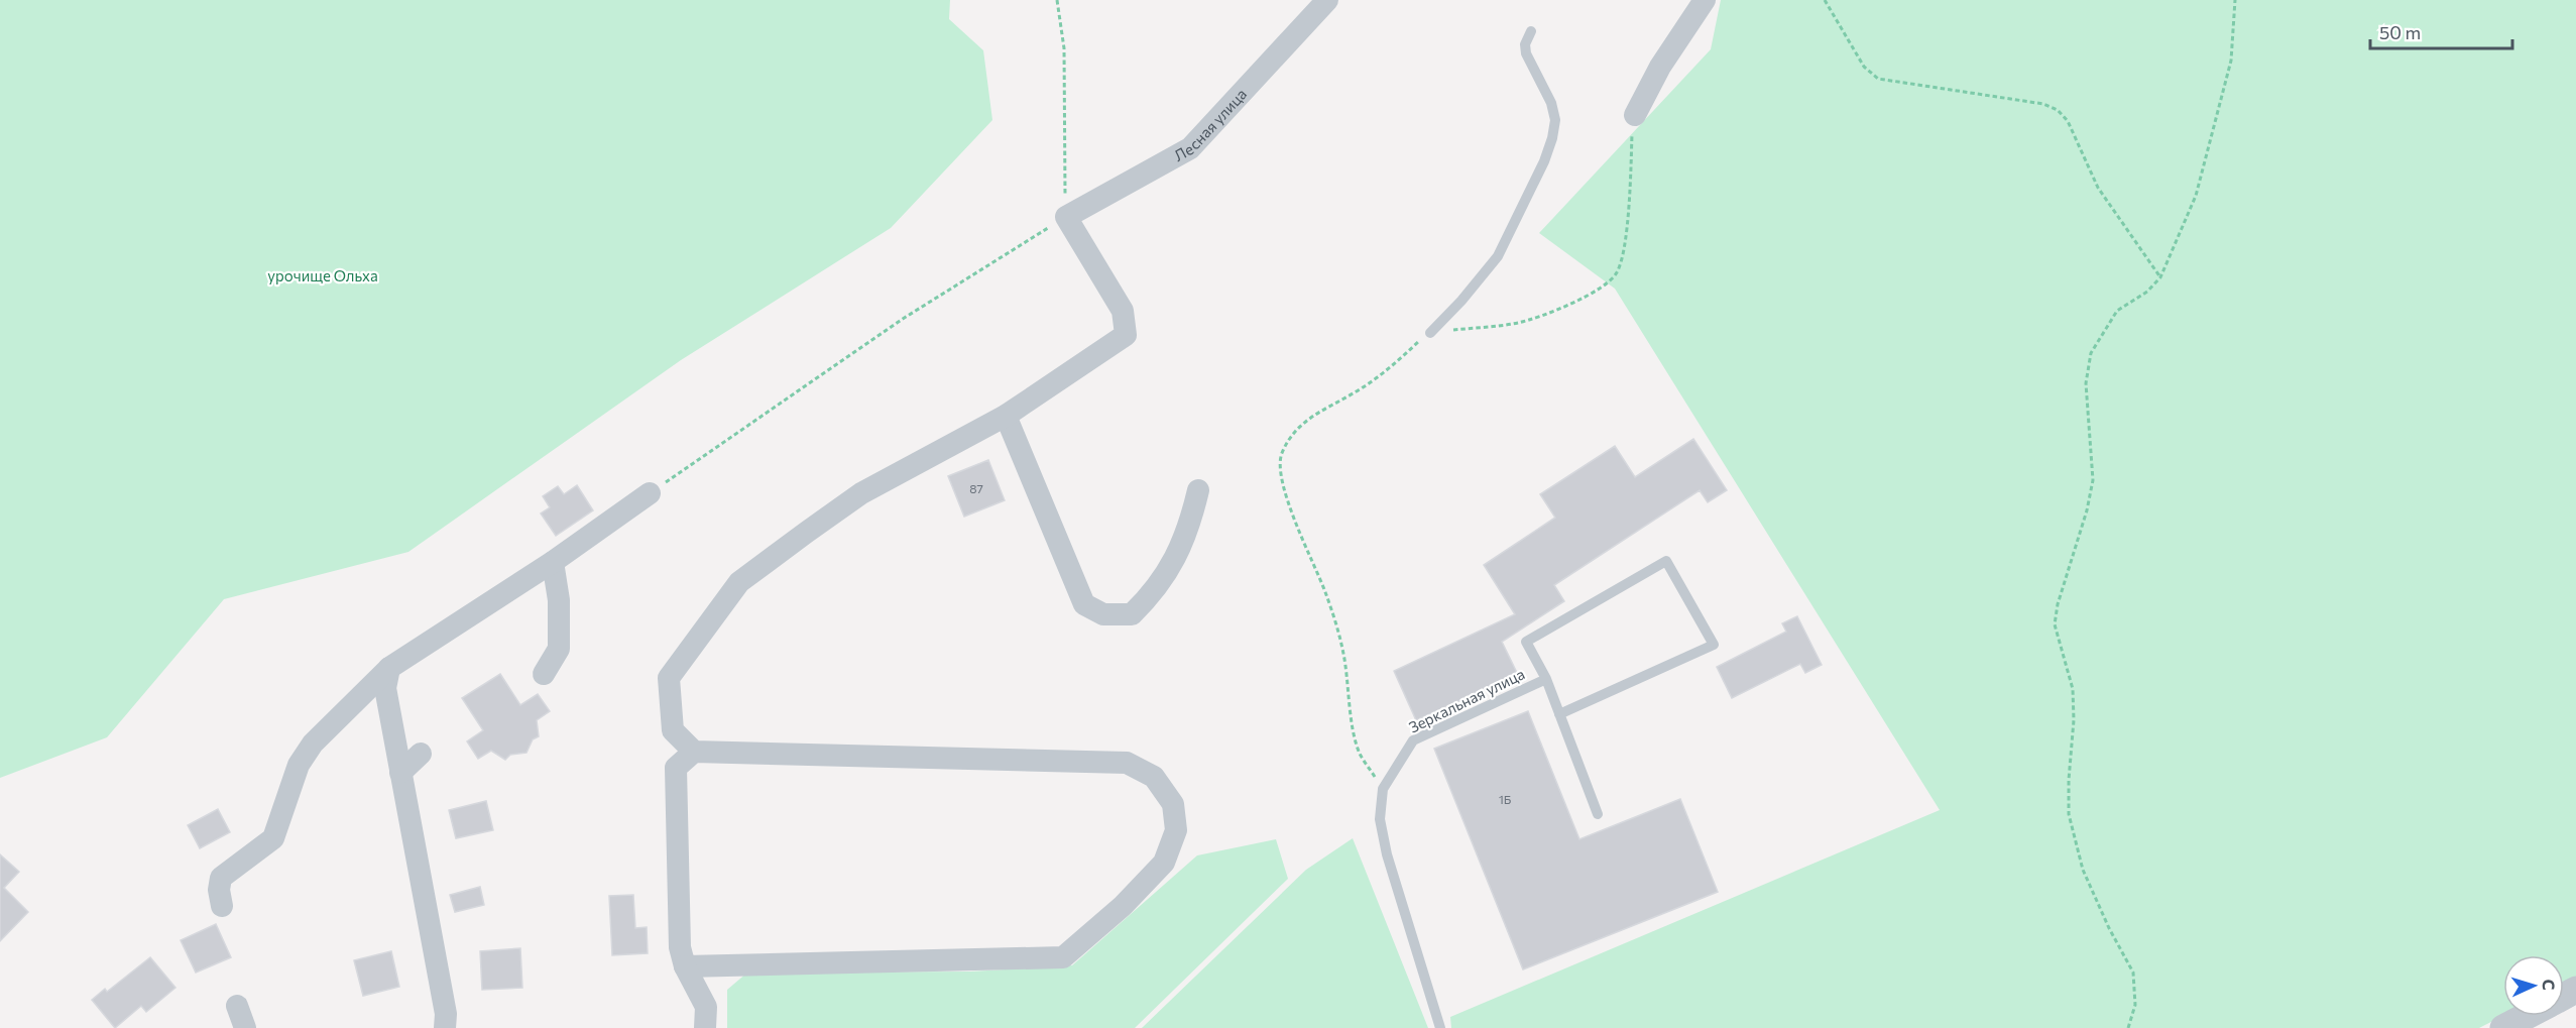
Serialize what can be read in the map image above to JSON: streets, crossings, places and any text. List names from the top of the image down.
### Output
{
  "streets": {
    "street": ["Лесная улица"],
    "lane": ["Зеркальная улица"]
  },
  "parks": ["урочище Ольха"],
  "house_numbers": ["87", "1Б"],
  "scale_bar": "50 m",
  "north": "right"
}
